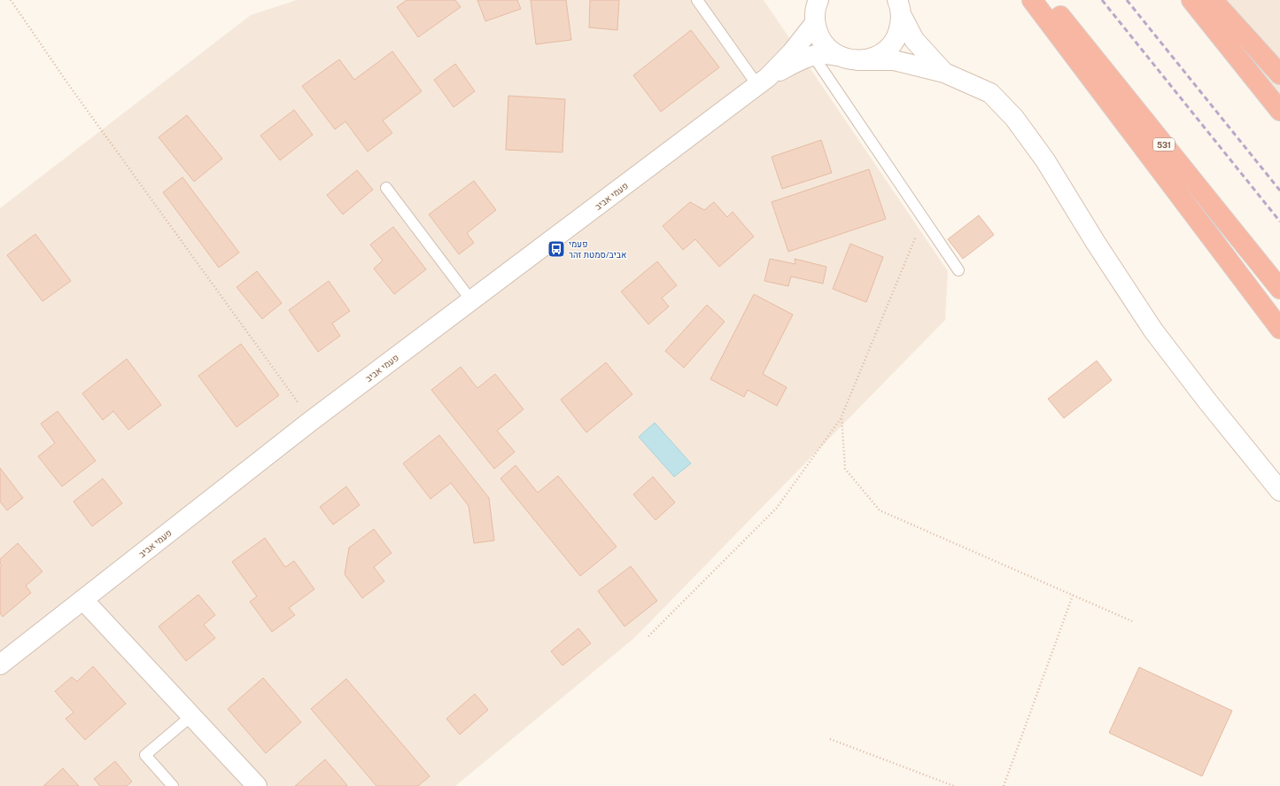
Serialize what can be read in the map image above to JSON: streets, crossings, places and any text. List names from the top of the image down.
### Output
{
  "streets": {
    "highway": ["531"],
    "street": ["פעמי אביב"]
  },
  "places": {
    "bus stop": ["פעמי אביב/סמטת זהר"]
  }
}
